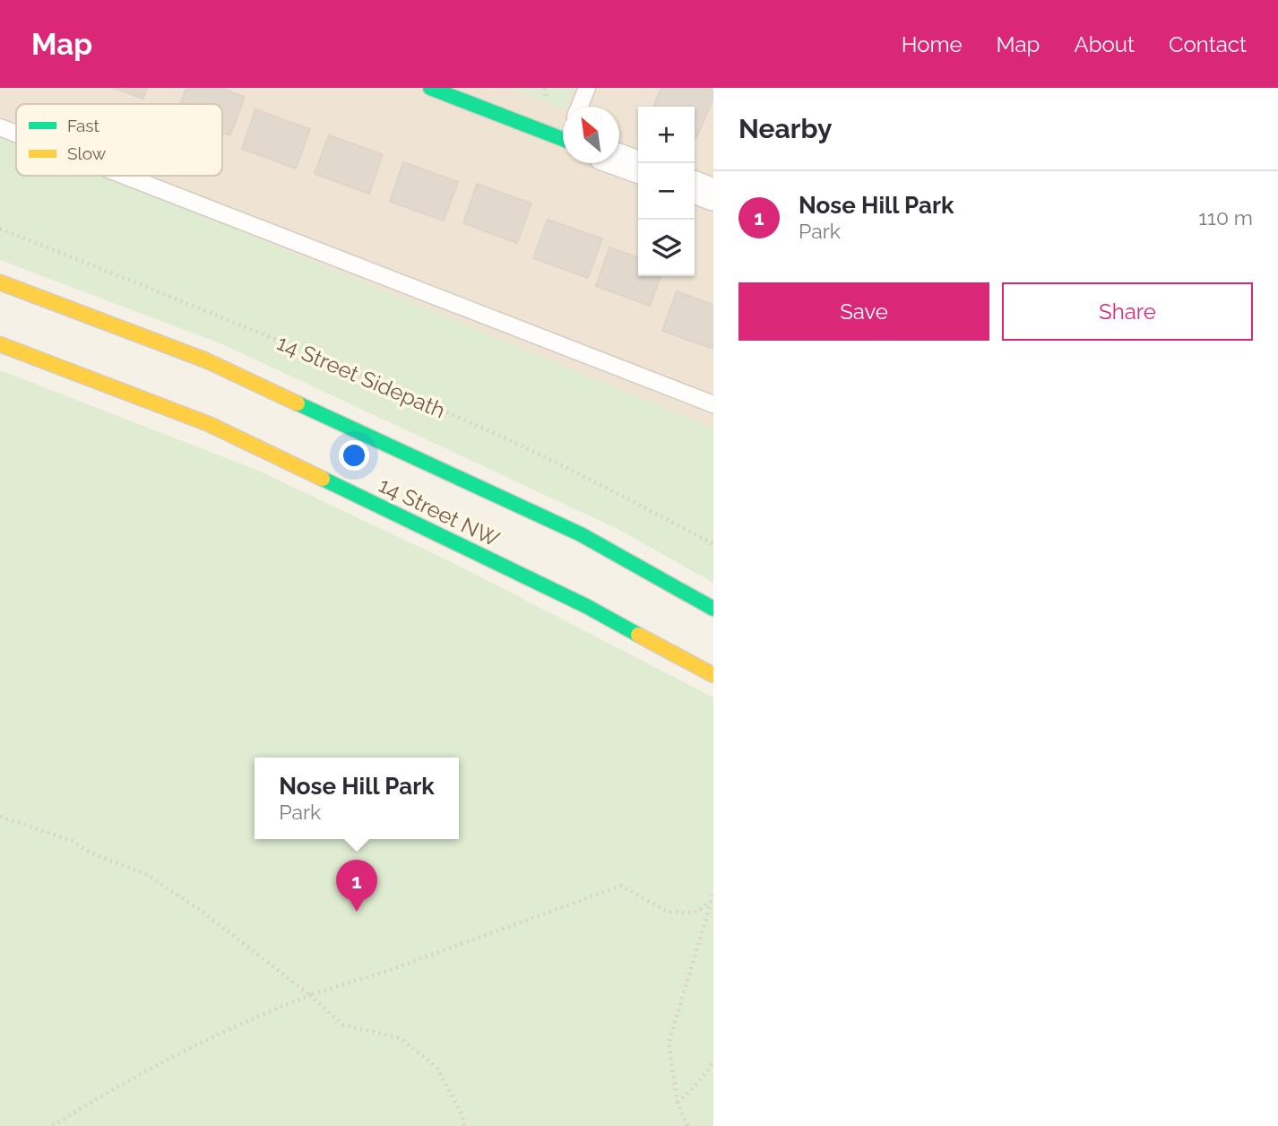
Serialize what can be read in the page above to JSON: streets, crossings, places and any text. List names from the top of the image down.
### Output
{
  "streets": {
    "main road": ["14 Street NW"],
    "path": ["14 Street Sidepath"]
  },
  "legend": ["Fast", "Slow"],
  "north": "top left",
  "page": {
    "header": "Map",
    "nav": [
      "Home",
      "Map",
      "About",
      "Contact"
    ],
    "heading": "Nearby",
    "map_buttons": ["+", "−"],
    "list": [
      {
        "mark": "1",
        "name": "Nose Hill Park",
        "note": "Park",
        "value": "110 m"
      }
    ],
    "buttons": ["Save", "Share"],
    "popup": ["Nose Hill Park", "Park"],
    "pins": "1"
  }
}
